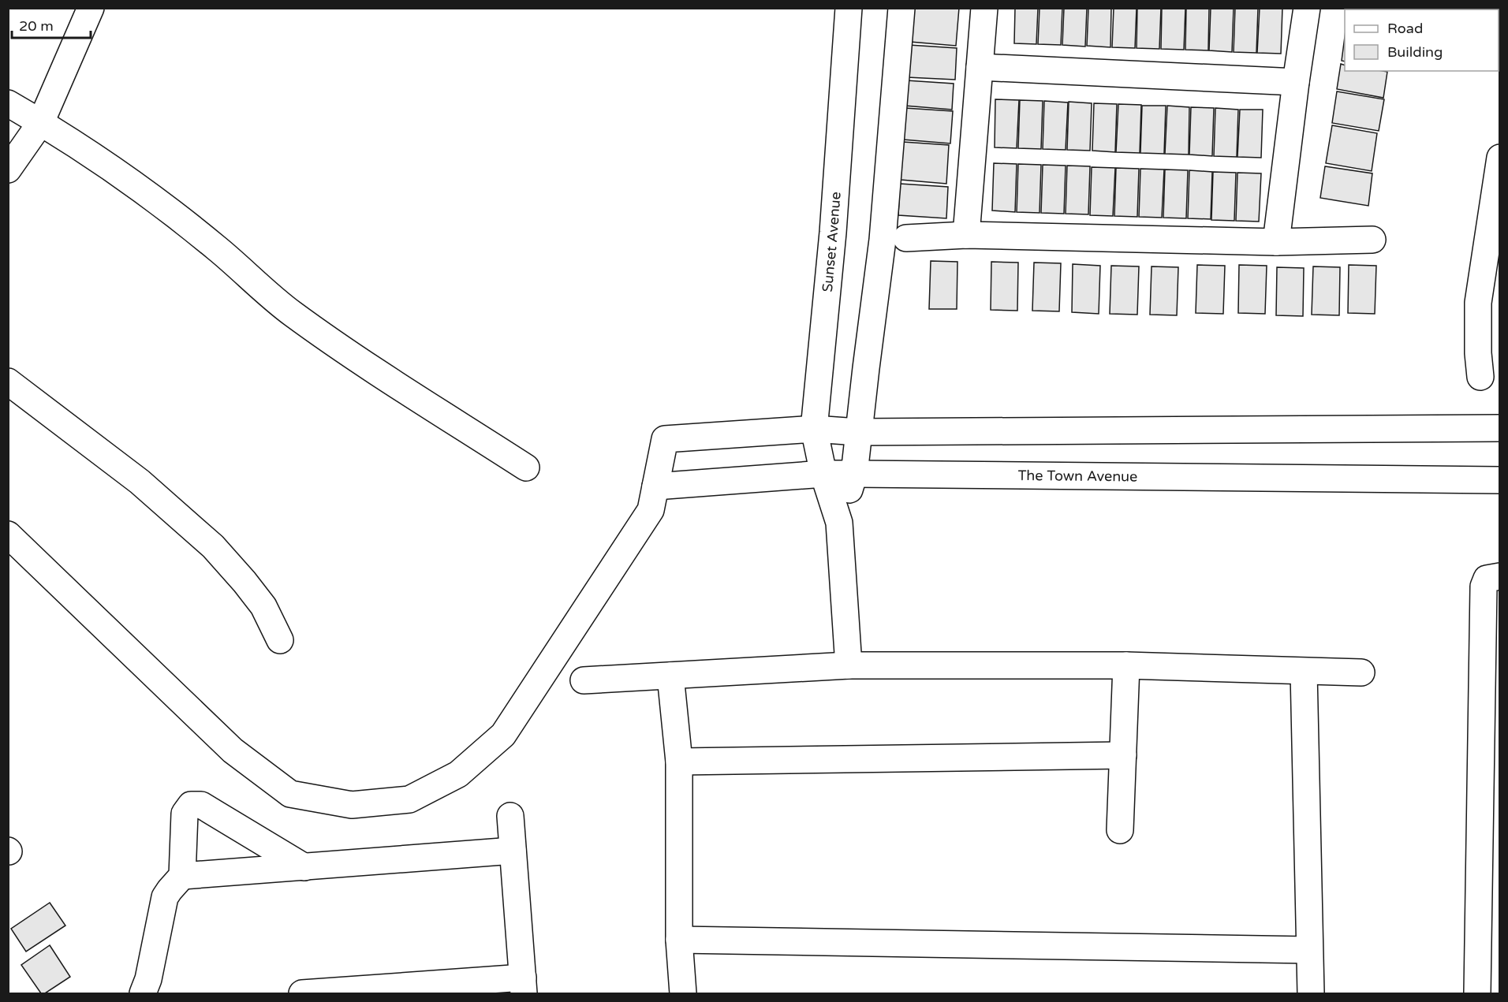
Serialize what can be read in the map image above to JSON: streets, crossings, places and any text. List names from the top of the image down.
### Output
{
  "streets": {
    "street": ["Sunset Avenue", "The Town Avenue"]
  },
  "crossings": [
    ["Sunset Avenue", "The Town Avenue"]
  ],
  "legend": ["Road", "Building"],
  "scale_bar": "20 m"
}
